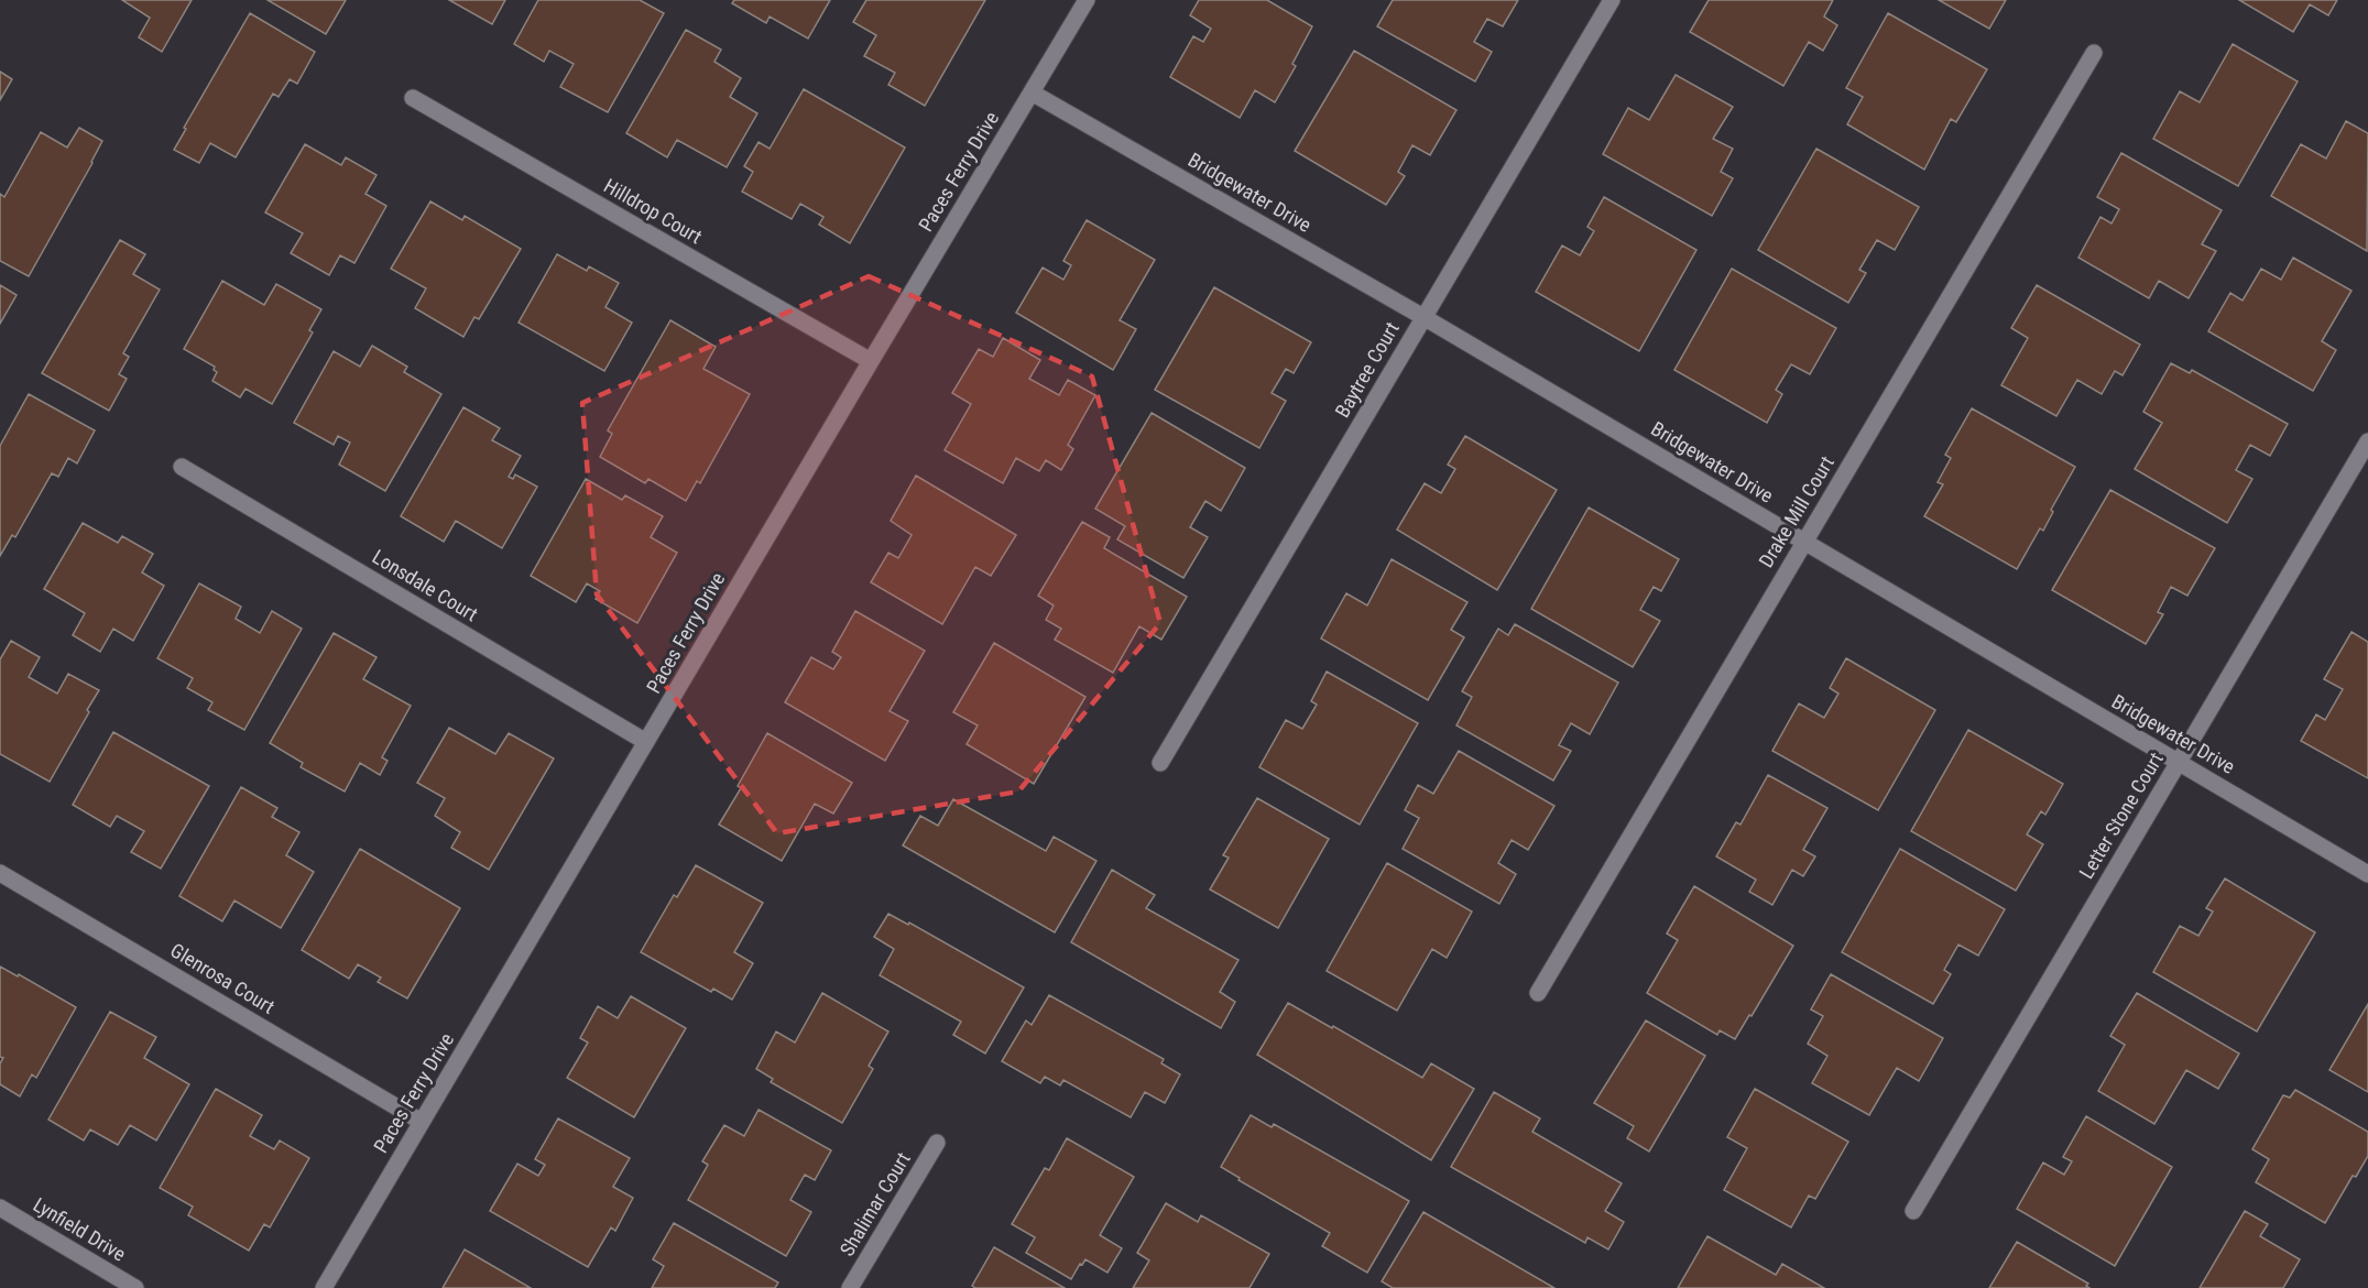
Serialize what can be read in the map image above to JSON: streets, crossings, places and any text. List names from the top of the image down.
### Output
{
  "streets": {
    "street": [
      "Paces Ferry Drive",
      "Bridgewater Drive",
      "Hilldrop Court",
      "Baytree Court",
      "Drake Mill Court",
      "Lonsdale Court",
      "Letter Stone Court",
      "Glenrosa Court",
      "Shalimar Court",
      "Lynfield Drive"
    ]
  },
  "crossings": [
    ["Paces Ferry Drive", "Bridgewater Drive"],
    ["Paces Ferry Drive", "Hilldrop Court"],
    ["Paces Ferry Drive", "Lonsdale Court"],
    ["Paces Ferry Drive", "Glenrosa Court"],
    ["Bridgewater Drive", "Baytree Court"],
    ["Bridgewater Drive", "Drake Mill Court"],
    ["Bridgewater Drive", "Letter Stone Court"]
  ]
}
